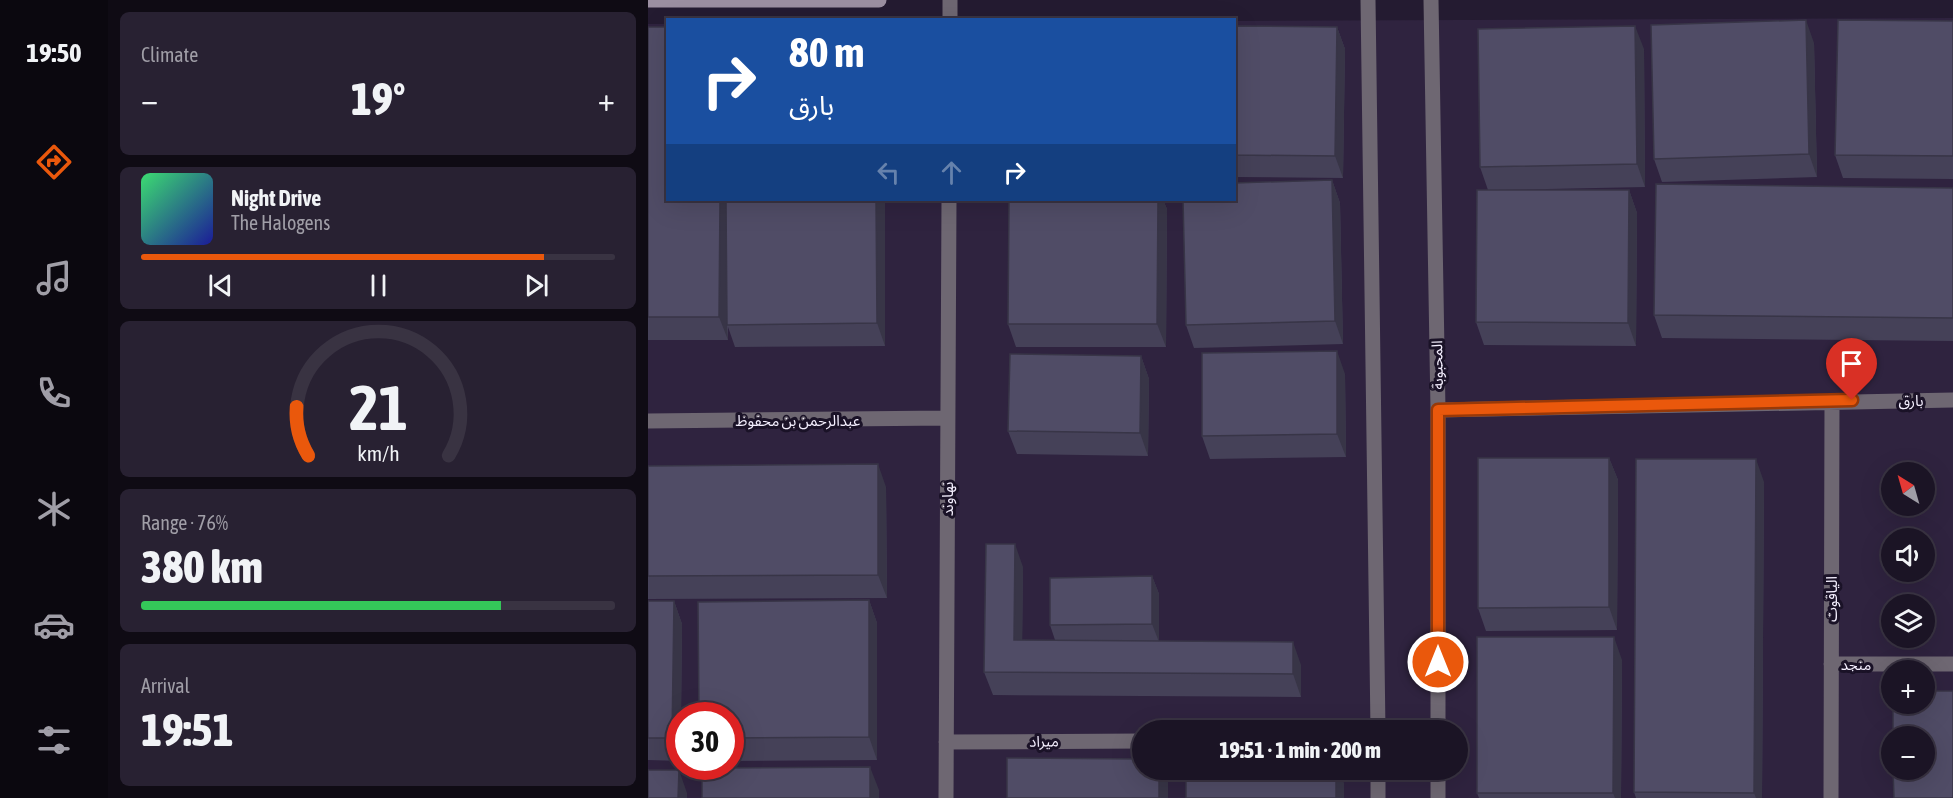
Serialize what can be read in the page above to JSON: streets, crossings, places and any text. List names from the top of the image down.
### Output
{
  "streets": {
    "street": [
      "المحبوبة",
      "بارق",
      "عبدالرحمن بن محفوظ",
      "نهاوند",
      "الياقوت",
      "منجد",
      "ميراد"
    ]
  },
  "crossings": [
    ["المحبوبة", "بارق"],
    ["بارق", "الياقوت"],
    ["عبدالرحمن بن محفوظ", "نهاوند"],
    ["نهاوند", "ميراد"],
    ["الياقوت", "منجد"]
  ],
  "north": "top left",
  "page": {
    "tabs": "19:50",
    "tile": [
      "Climate",
      ["Range · 76%", "380 km"],
      ["Arrival", "19:51"]
    ],
    "turn": ["80 m", "بارق"],
    "heat": ["−", "19°", "+"],
    "song": ["Night Drive", "The Halogens"],
    "map_buttons": ["+", "−"],
    "limit": "30",
    "trip": "19:51 · 1 min · 200 m",
    "gauge": ["21", "km/h"]
  }
}
